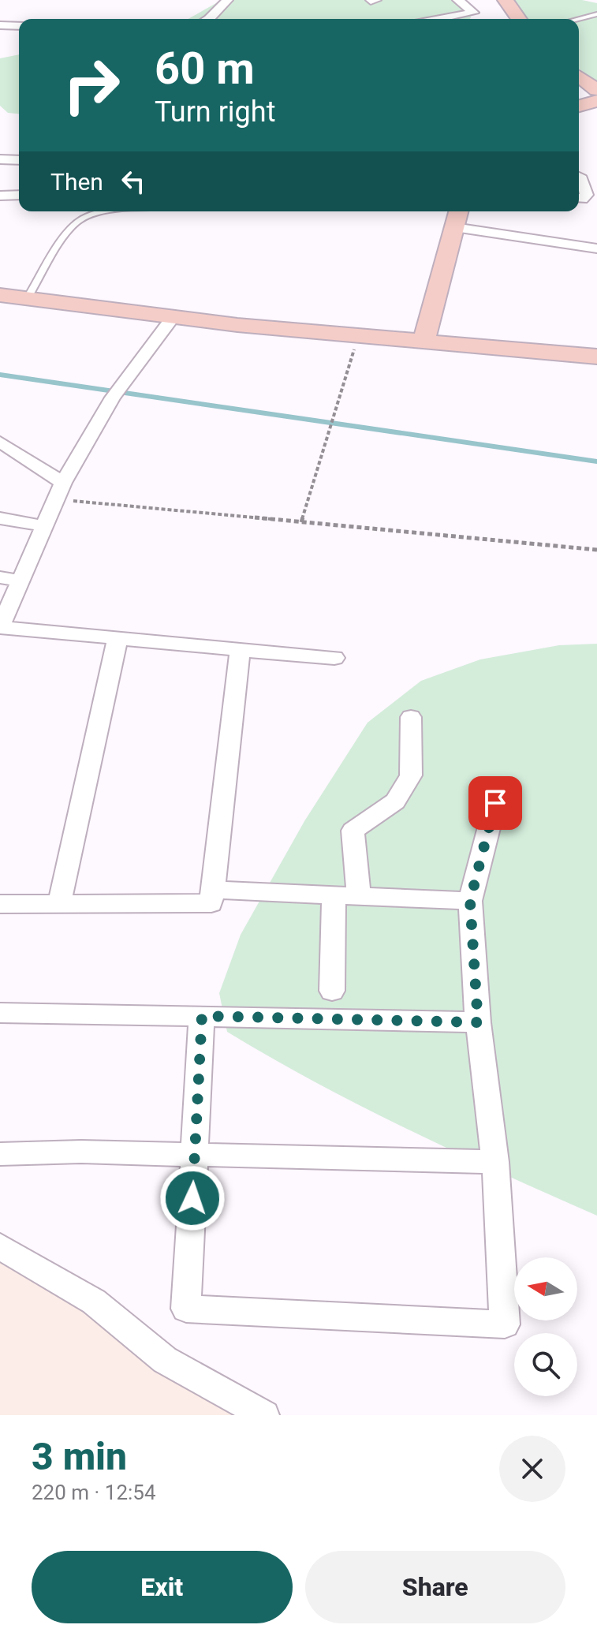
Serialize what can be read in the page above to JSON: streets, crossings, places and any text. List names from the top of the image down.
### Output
{
  "north": "left",
  "page": {
    "turn": ["60 m", "Turn right"],
    "then": "Then",
    "heading": ["3 min", "220 m · 12:54"],
    "buttons": ["Exit", "Share"]
  }
}
